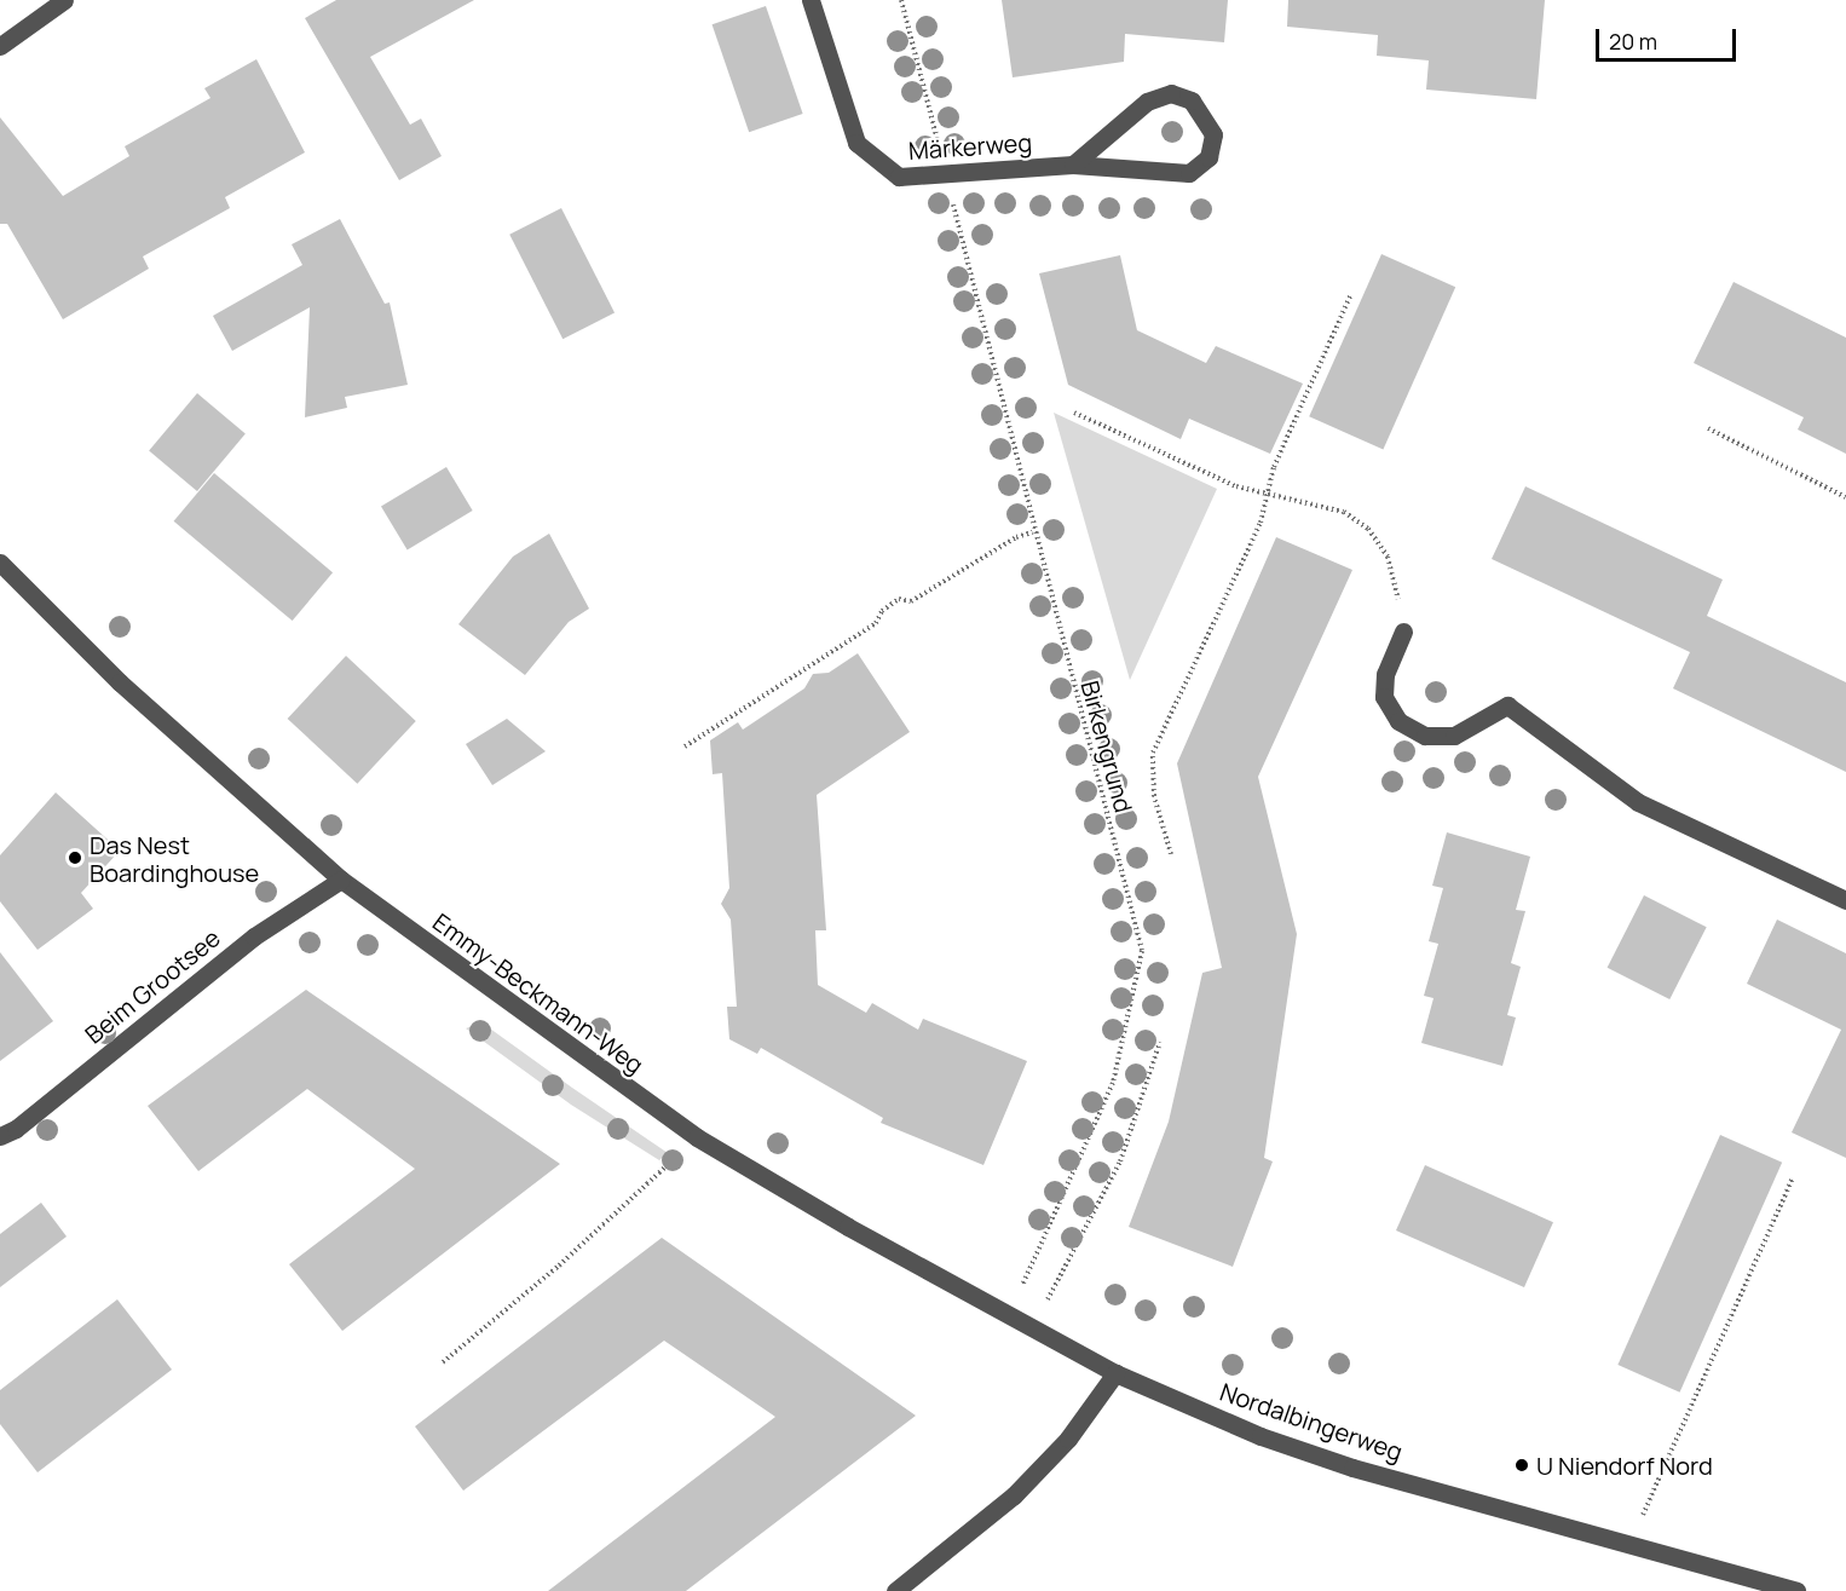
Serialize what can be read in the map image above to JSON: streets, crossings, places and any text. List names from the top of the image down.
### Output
{
  "streets": {
    "street": [
      "Märkerweg",
      "Beim Grootsee",
      "Emmy-Beckmann-Weg",
      "Nordalbingerweg"
    ],
    "path": ["Birkengrund"]
  },
  "crossings": [
    ["Märkerweg", "Birkengrund"],
    ["Birkengrund", "Emmy-Beckmann-Weg"],
    ["Beim Grootsee", "Emmy-Beckmann-Weg"],
    ["Emmy-Beckmann-Weg", "Nordalbingerweg"]
  ],
  "places": ["Das Nest Boardinghouse", "U Niendorf Nord"],
  "scale_bar": "20 m"
}
